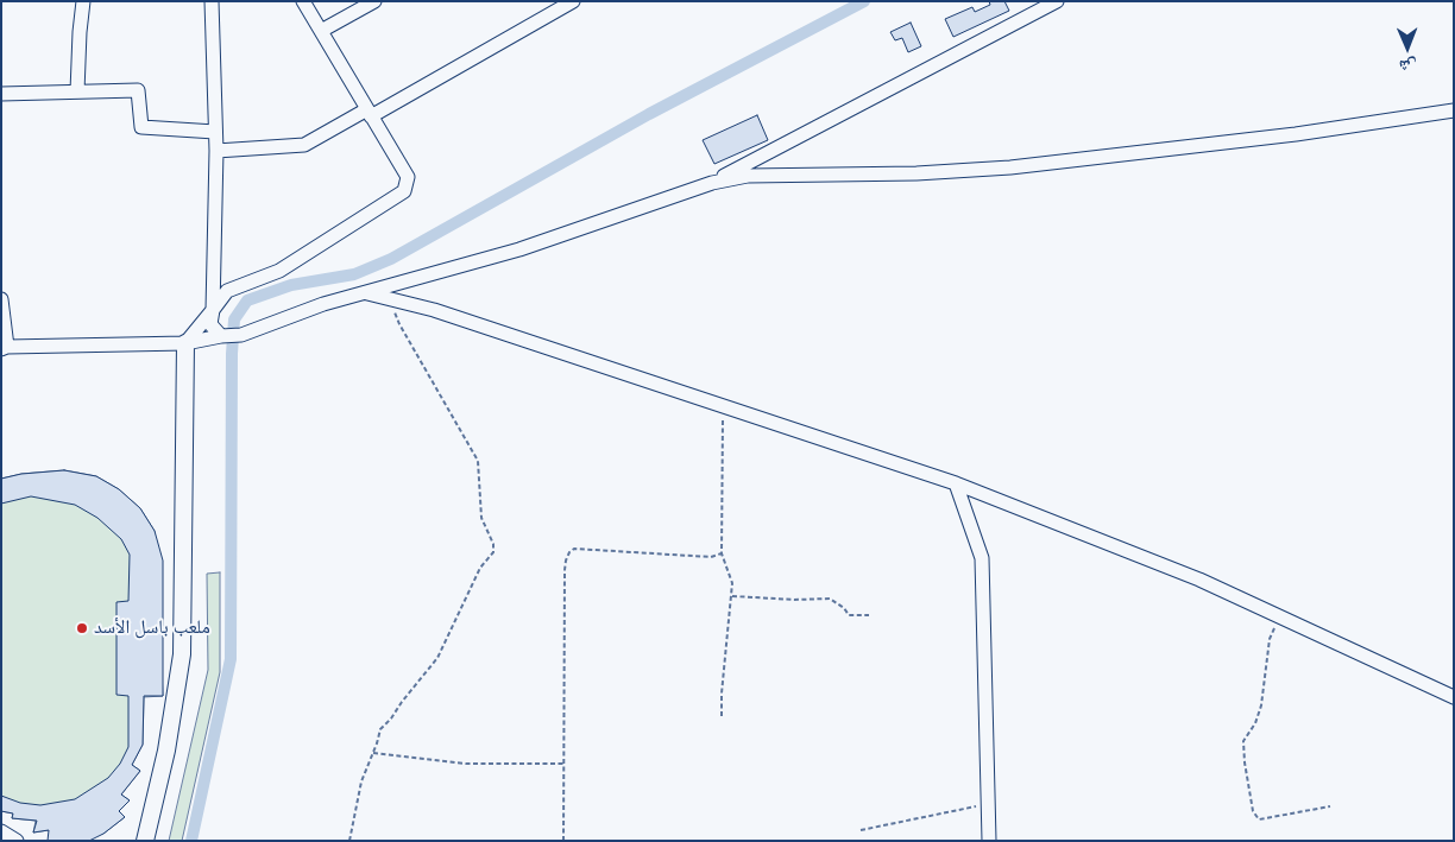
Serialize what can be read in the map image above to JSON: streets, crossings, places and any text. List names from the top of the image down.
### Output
{
  "places": ["ملعب باسل الأسد"],
  "north": "bottom"
}
